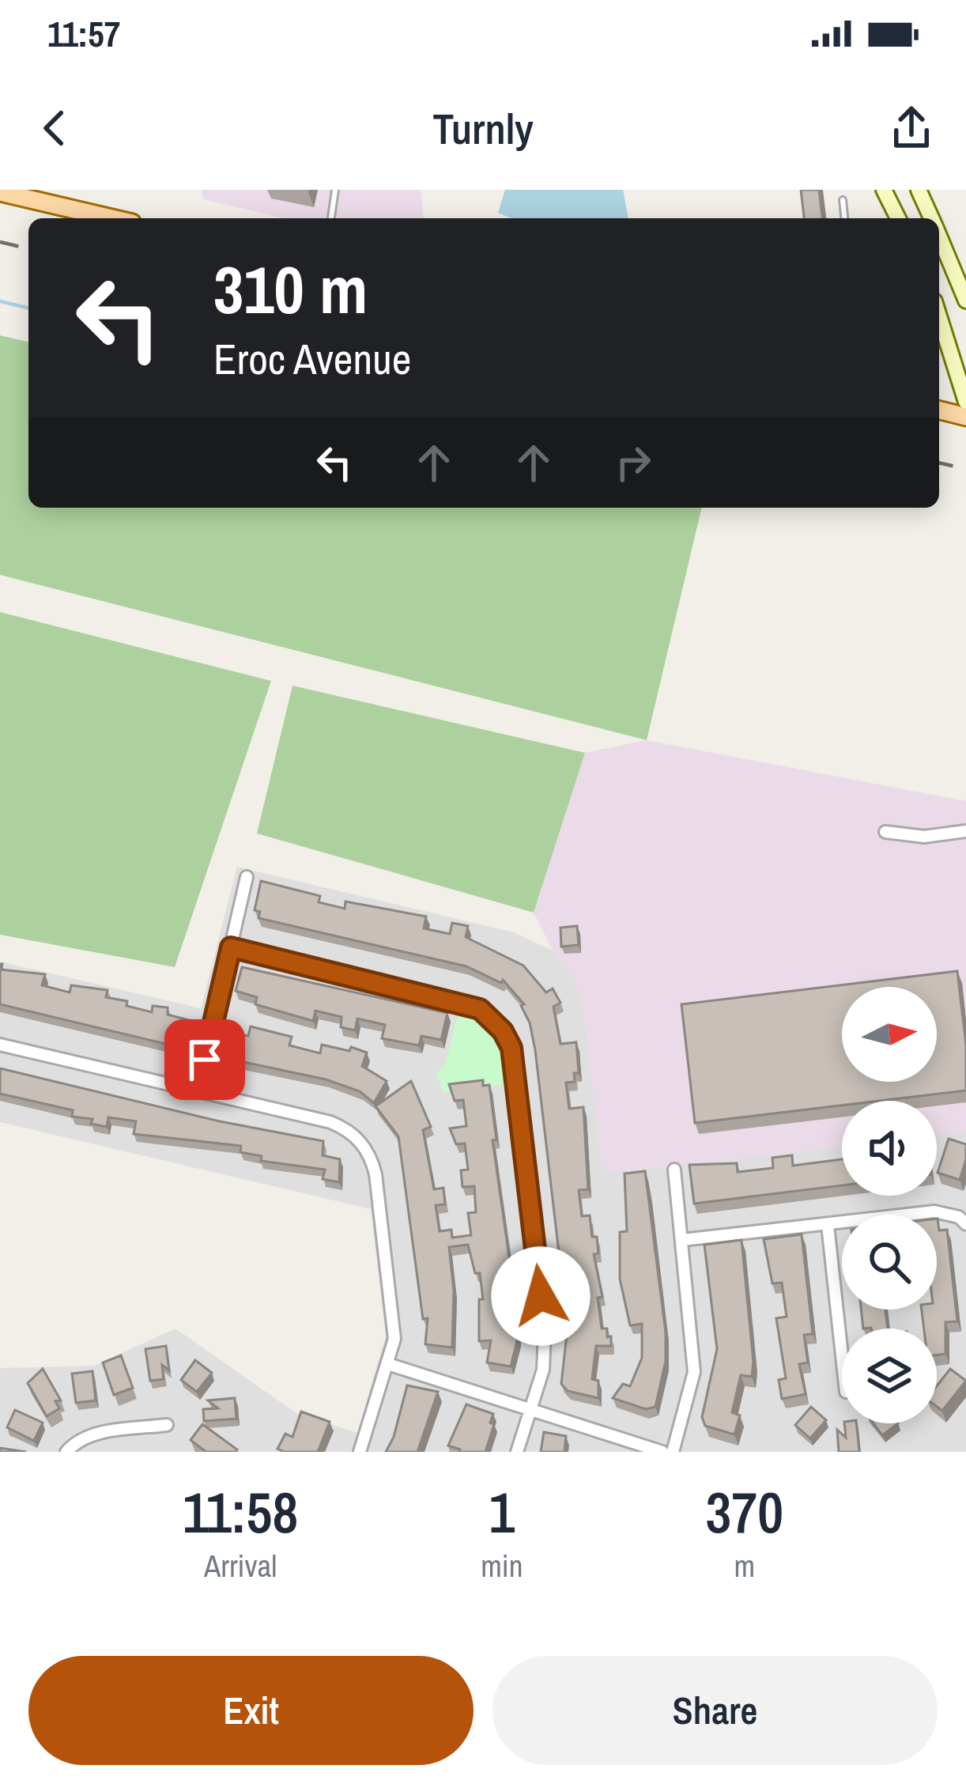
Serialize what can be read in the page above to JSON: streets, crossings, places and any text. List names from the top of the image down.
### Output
{
  "north": "right",
  "page": {
    "status": "11:57",
    "header": "Turnly",
    "turn": ["310 m", "Eroc Avenue"],
    "eta": [
      "11:58",
      "Arrival",
      "1",
      "min",
      "370",
      "m"
    ],
    "buttons": ["Exit", "Share"]
  }
}
